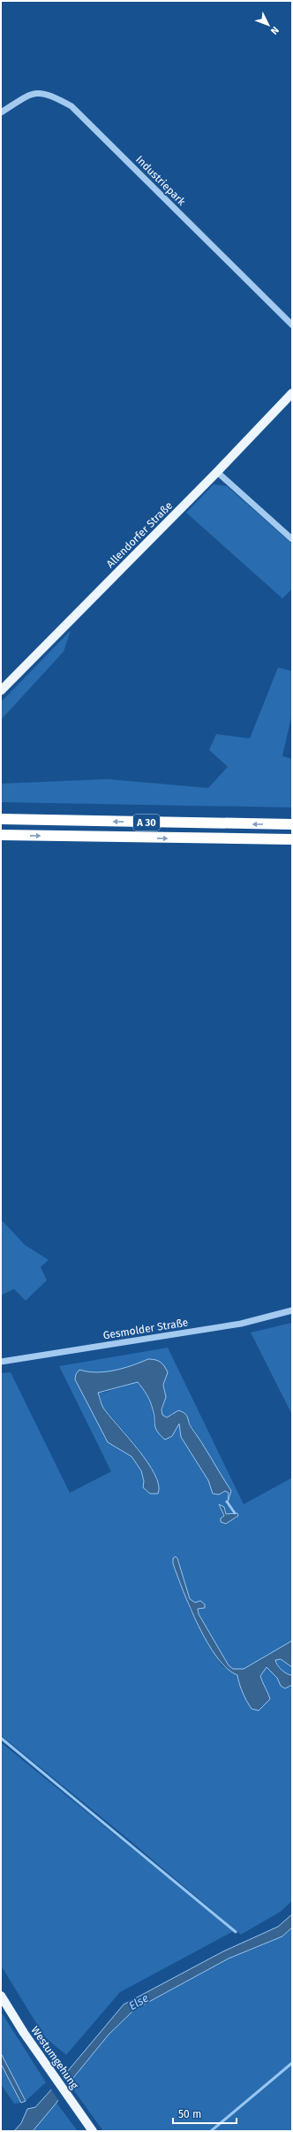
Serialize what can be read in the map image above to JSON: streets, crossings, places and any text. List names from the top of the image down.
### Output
{
  "streets": {
    "highway": ["A 30"],
    "main road": ["Allendorfer Straße", "Westumgehung"],
    "street": ["Industriepark", "Gesmolder Straße"]
  },
  "water": ["Else"],
  "scale_bar": "50 m",
  "north": "bottom right"
}
